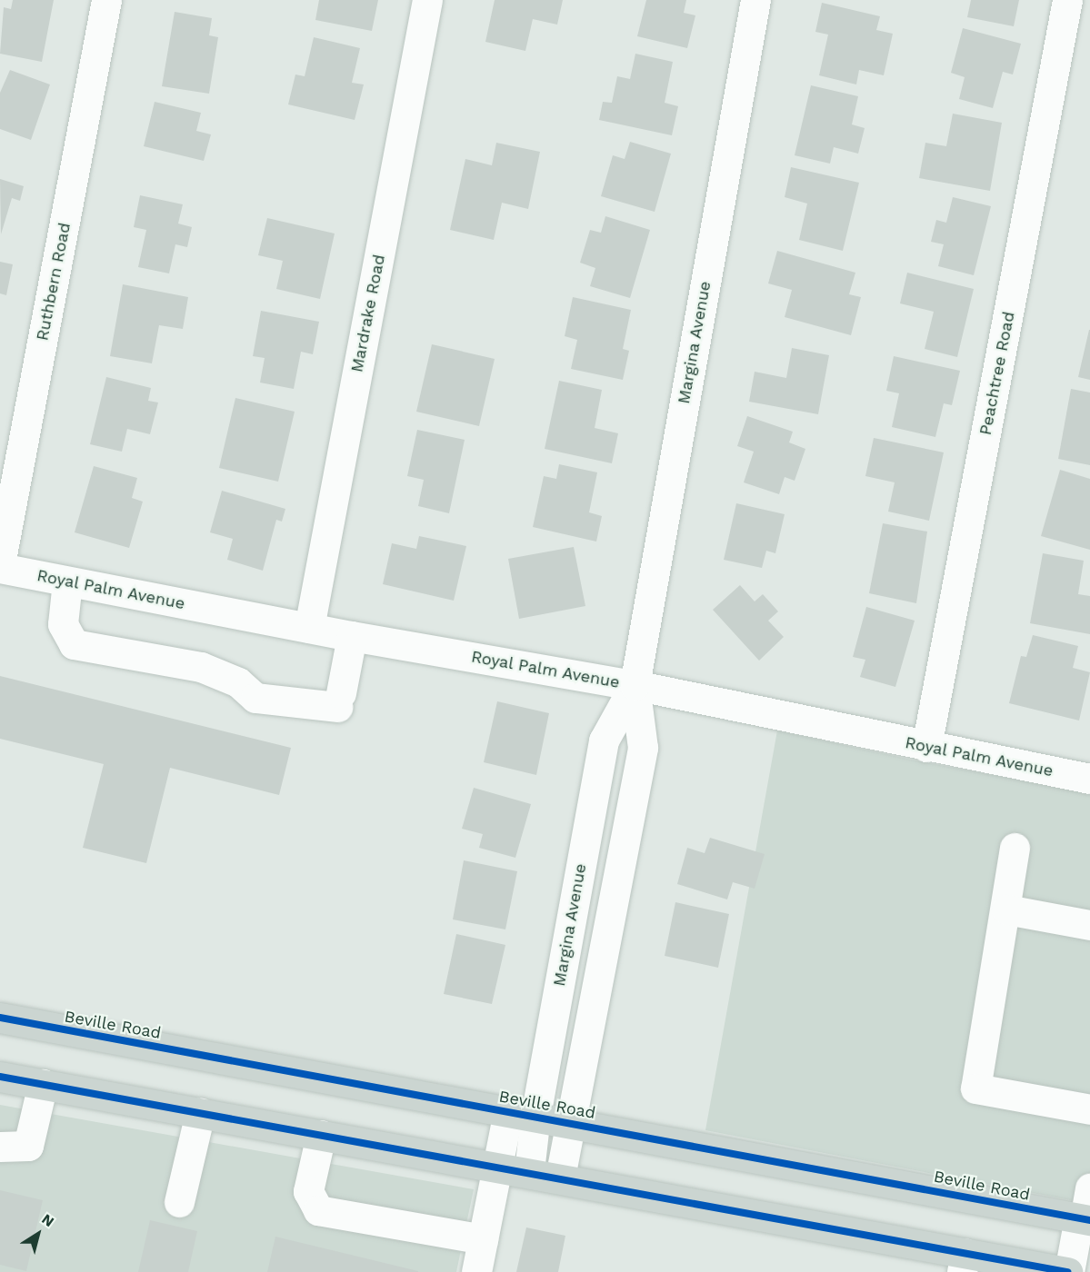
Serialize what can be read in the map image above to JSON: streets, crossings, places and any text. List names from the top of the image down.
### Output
{
  "streets": {
    "main road": ["Beville Road"],
    "street": [
      "Ruthbern Road",
      "Mardrake Road",
      "Margina Avenue",
      "Peachtree Road",
      "Royal Palm Avenue"
    ]
  },
  "crossings": [
    ["Mardrake Road", "Royal Palm Avenue"],
    ["Margina Avenue", "Royal Palm Avenue"],
    ["Margina Avenue", "Beville Road"],
    ["Peachtree Road", "Royal Palm Avenue"]
  ],
  "north": "top right"
}
